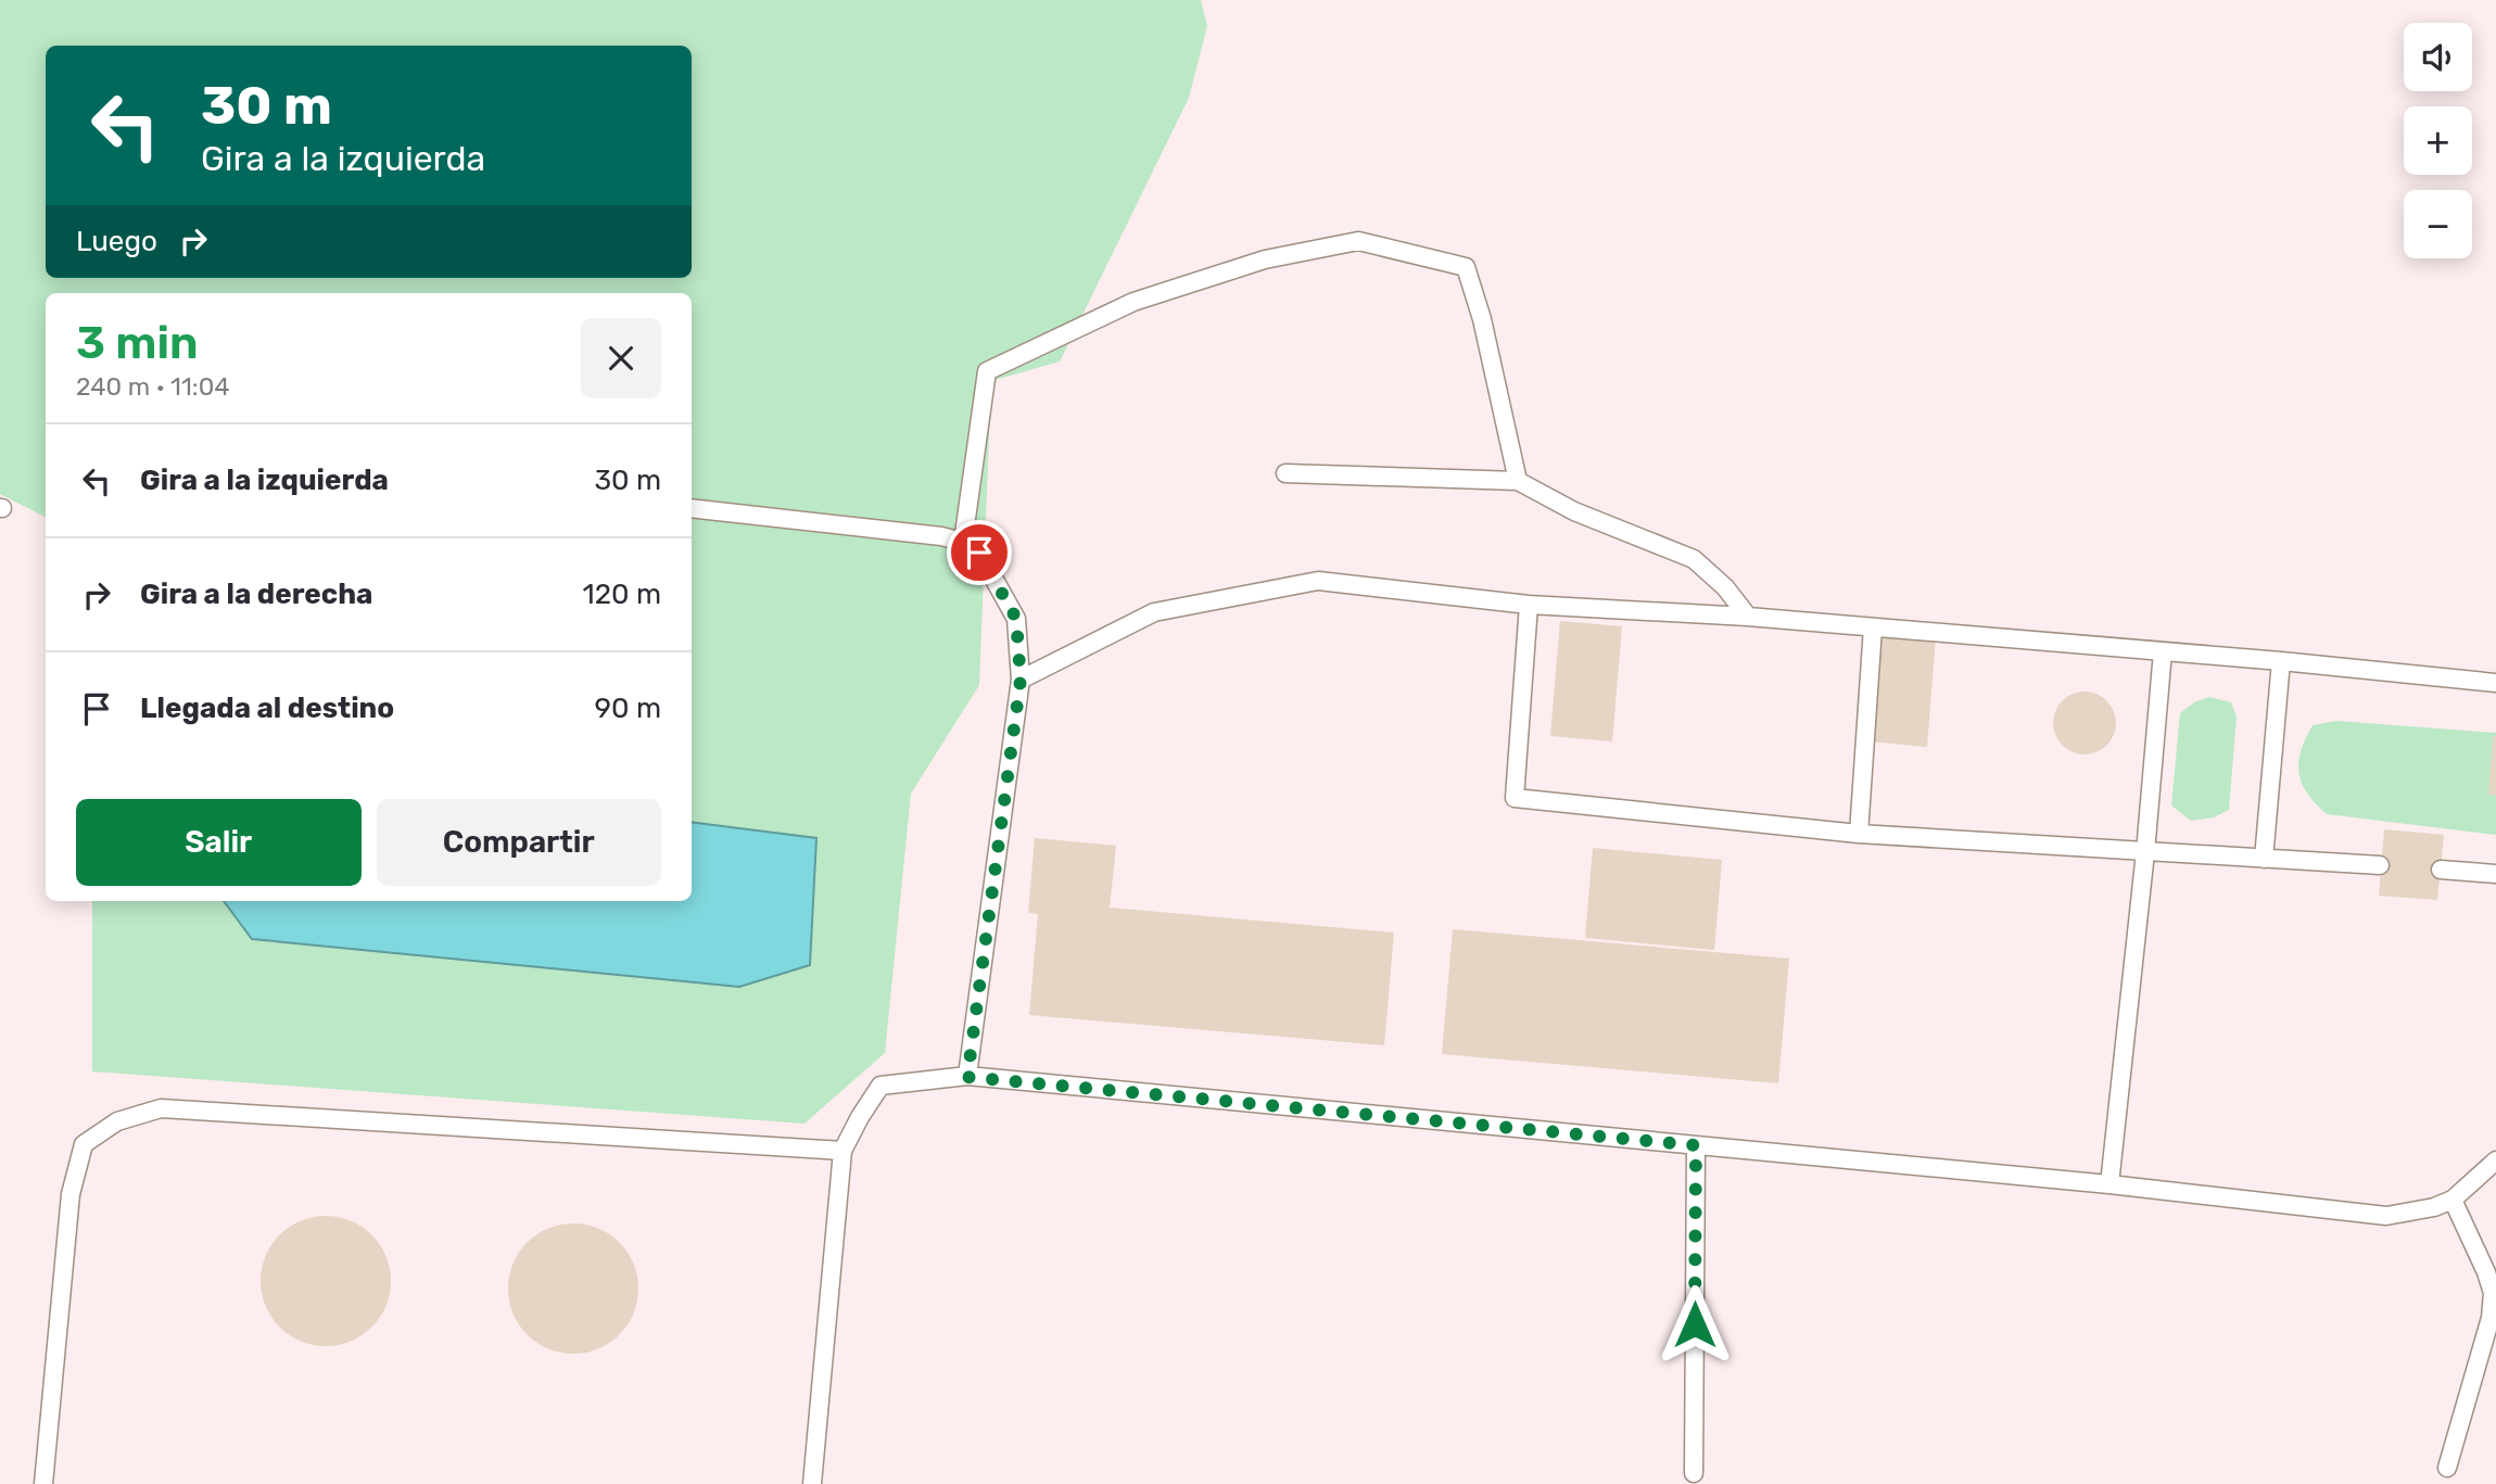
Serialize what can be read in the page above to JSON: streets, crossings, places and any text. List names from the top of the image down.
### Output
{
  "page": {
    "map_buttons": ["+", "−"],
    "turn": ["30 m", "Gira a la izquierda"],
    "then": "Luego",
    "heading": ["3 min", "240 m · 11:04"],
    "list": [
      {
        "name": "Gira a la izquierda",
        "value": "30 m"
      },
      {
        "name": "Gira a la derecha",
        "value": "120 m"
      },
      {
        "name": "Llegada al destino",
        "value": "90 m"
      }
    ],
    "buttons": ["Salir", "Compartir"]
  }
}
